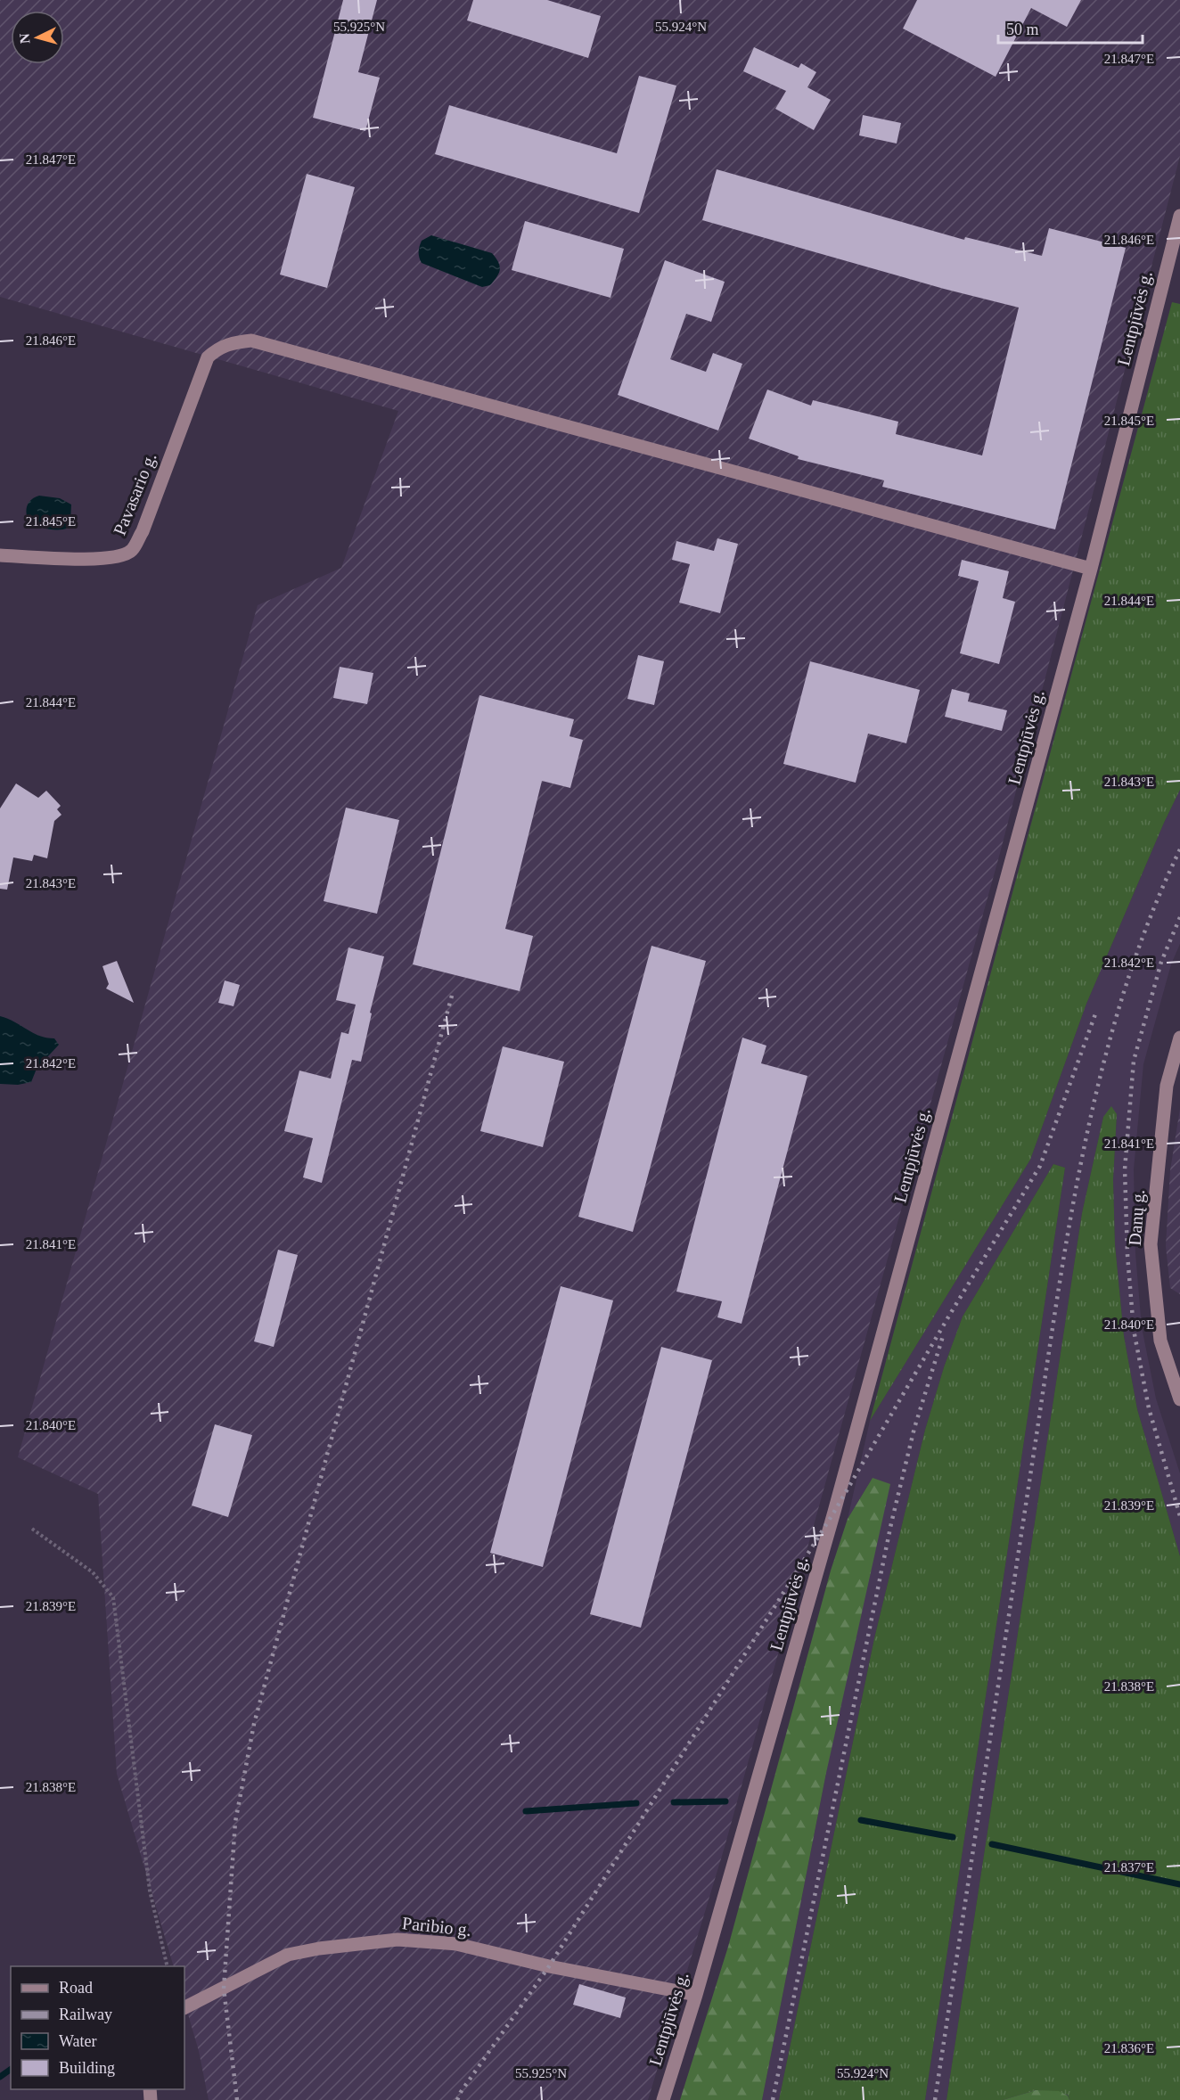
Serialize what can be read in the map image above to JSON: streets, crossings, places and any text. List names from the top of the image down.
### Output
{
  "streets": {
    "street": [
      "Lentpjūvės g.",
      "Pavasario g.",
      "Danų g.",
      "Paribio g."
    ]
  },
  "crossings": [
    ["Lentpjūvės g.", "Pavasario g."],
    ["Lentpjūvės g.", "Paribio g."]
  ],
  "legend": [
    "Road",
    "Railway",
    "Water",
    "Building"
  ],
  "scale_bar": "50 m",
  "north": "left",
  "coordinates": [
    "55.925°N",
    "55.924°N",
    "21.847°E",
    "21.846°E",
    "21.845°E",
    "21.844°E",
    "21.843°E",
    "21.842°E",
    "21.841°E",
    "21.840°E",
    "21.839°E",
    "21.838°E",
    "21.837°E",
    "21.836°E"
  ]
}
